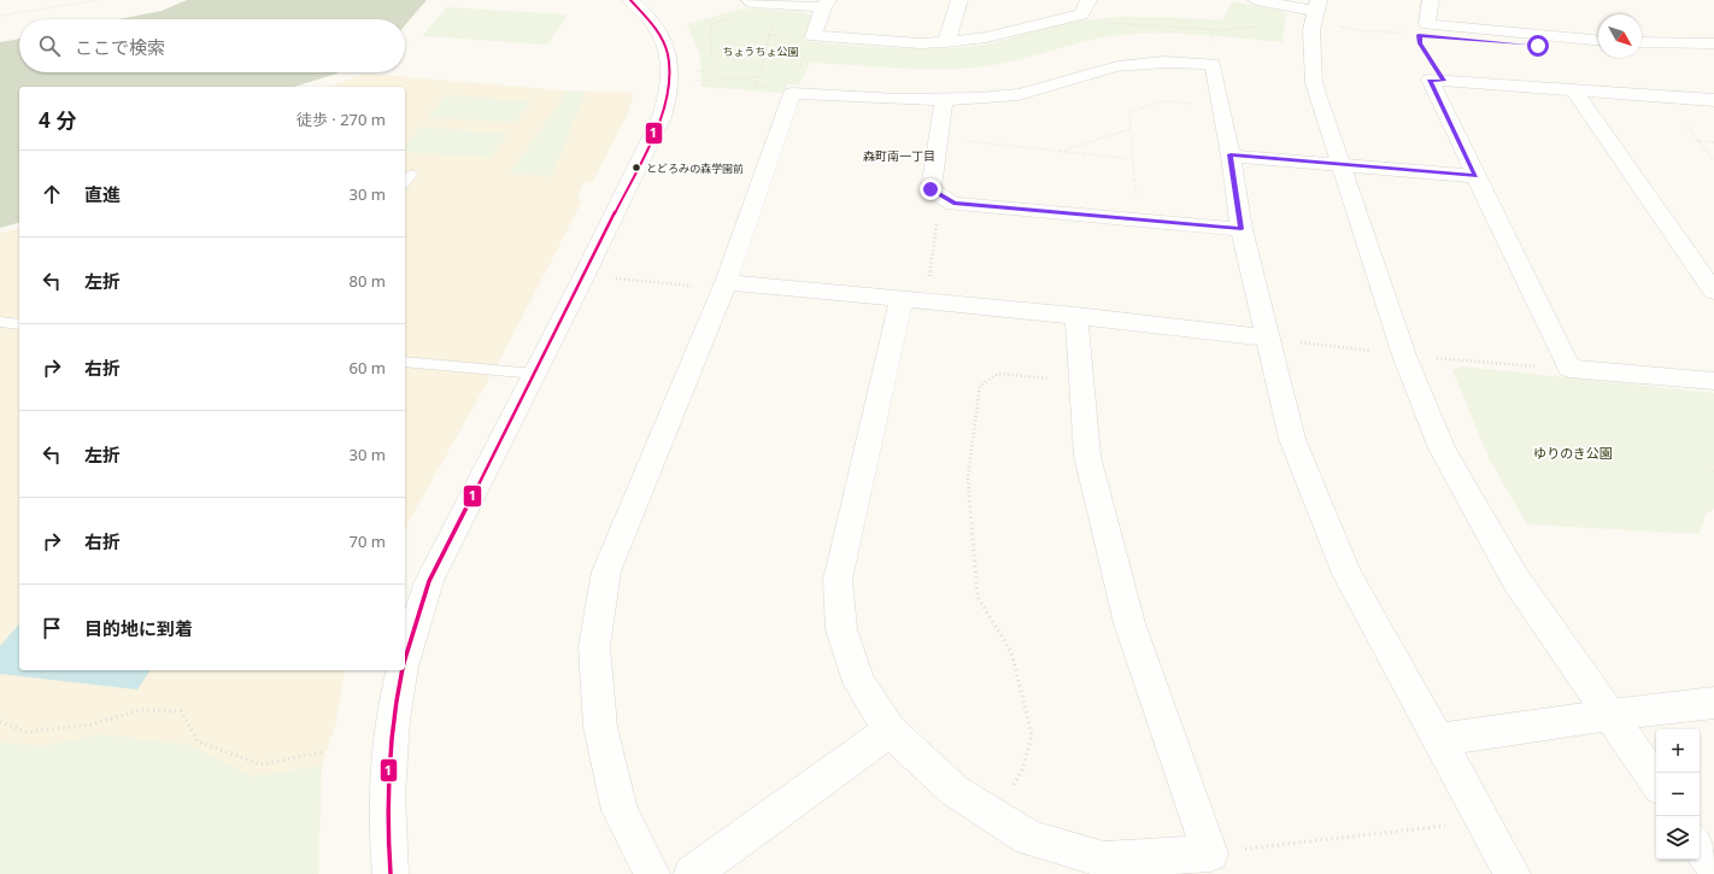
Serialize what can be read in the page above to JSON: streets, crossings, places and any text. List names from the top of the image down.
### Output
{
  "districts": ["森町南一丁目"],
  "parks": ["ちょうちょ公園", "ゆりのき公園"],
  "places": ["とどろみの森学園前"],
  "lines": ["transit line 1"],
  "north": "bottom right",
  "page": {
    "search": "ここで検索",
    "heading": ["4 分", "徒歩 · 270 m"],
    "list": [
      ["直進", "30 m"],
      ["左折", "80 m"],
      ["右折", "60 m"],
      ["左折", "30 m"],
      ["右折", "70 m"],
      "目的地に到着"
    ],
    "map_buttons": ["+", "−"]
  }
}
